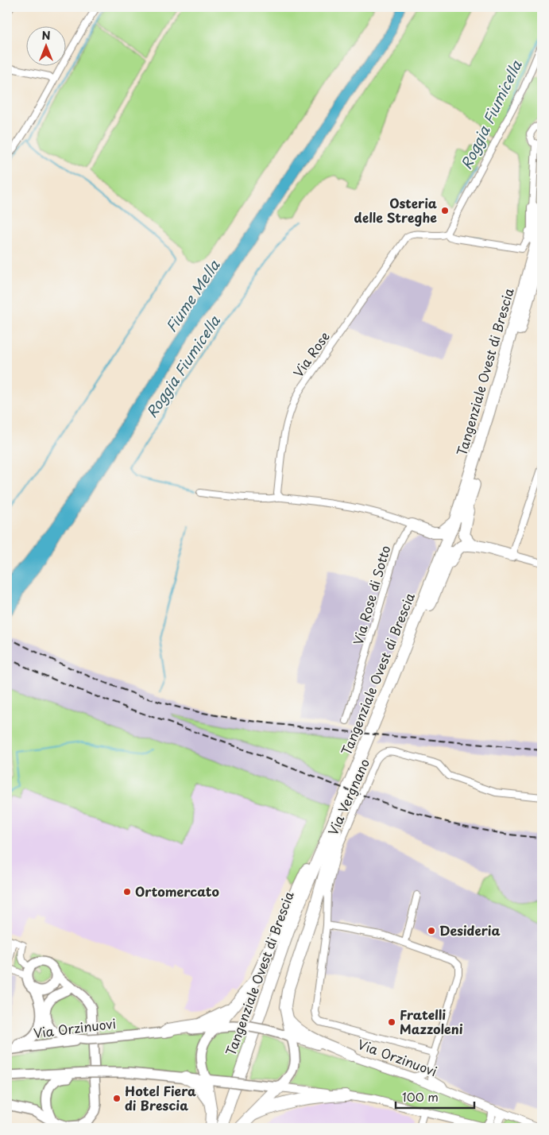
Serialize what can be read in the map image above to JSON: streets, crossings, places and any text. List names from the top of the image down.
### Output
{
  "streets": {
    "highway": ["Tangenziale Ovest di Brescia"],
    "main road": ["Via Orzinuovi"],
    "street": ["Via Rose", "Via Rose di Sotto", "Via Vergnano"]
  },
  "water": ["Roggia Fiumicella", "Fiume Mella"],
  "places": [
    "Osteria delle Streghe",
    "Ortomercato",
    "Desideria",
    "Fratelli Mazzoleni",
    "Hotel Fiera di Brescia"
  ],
  "scale_bar": "100 m",
  "north": "top"
}
